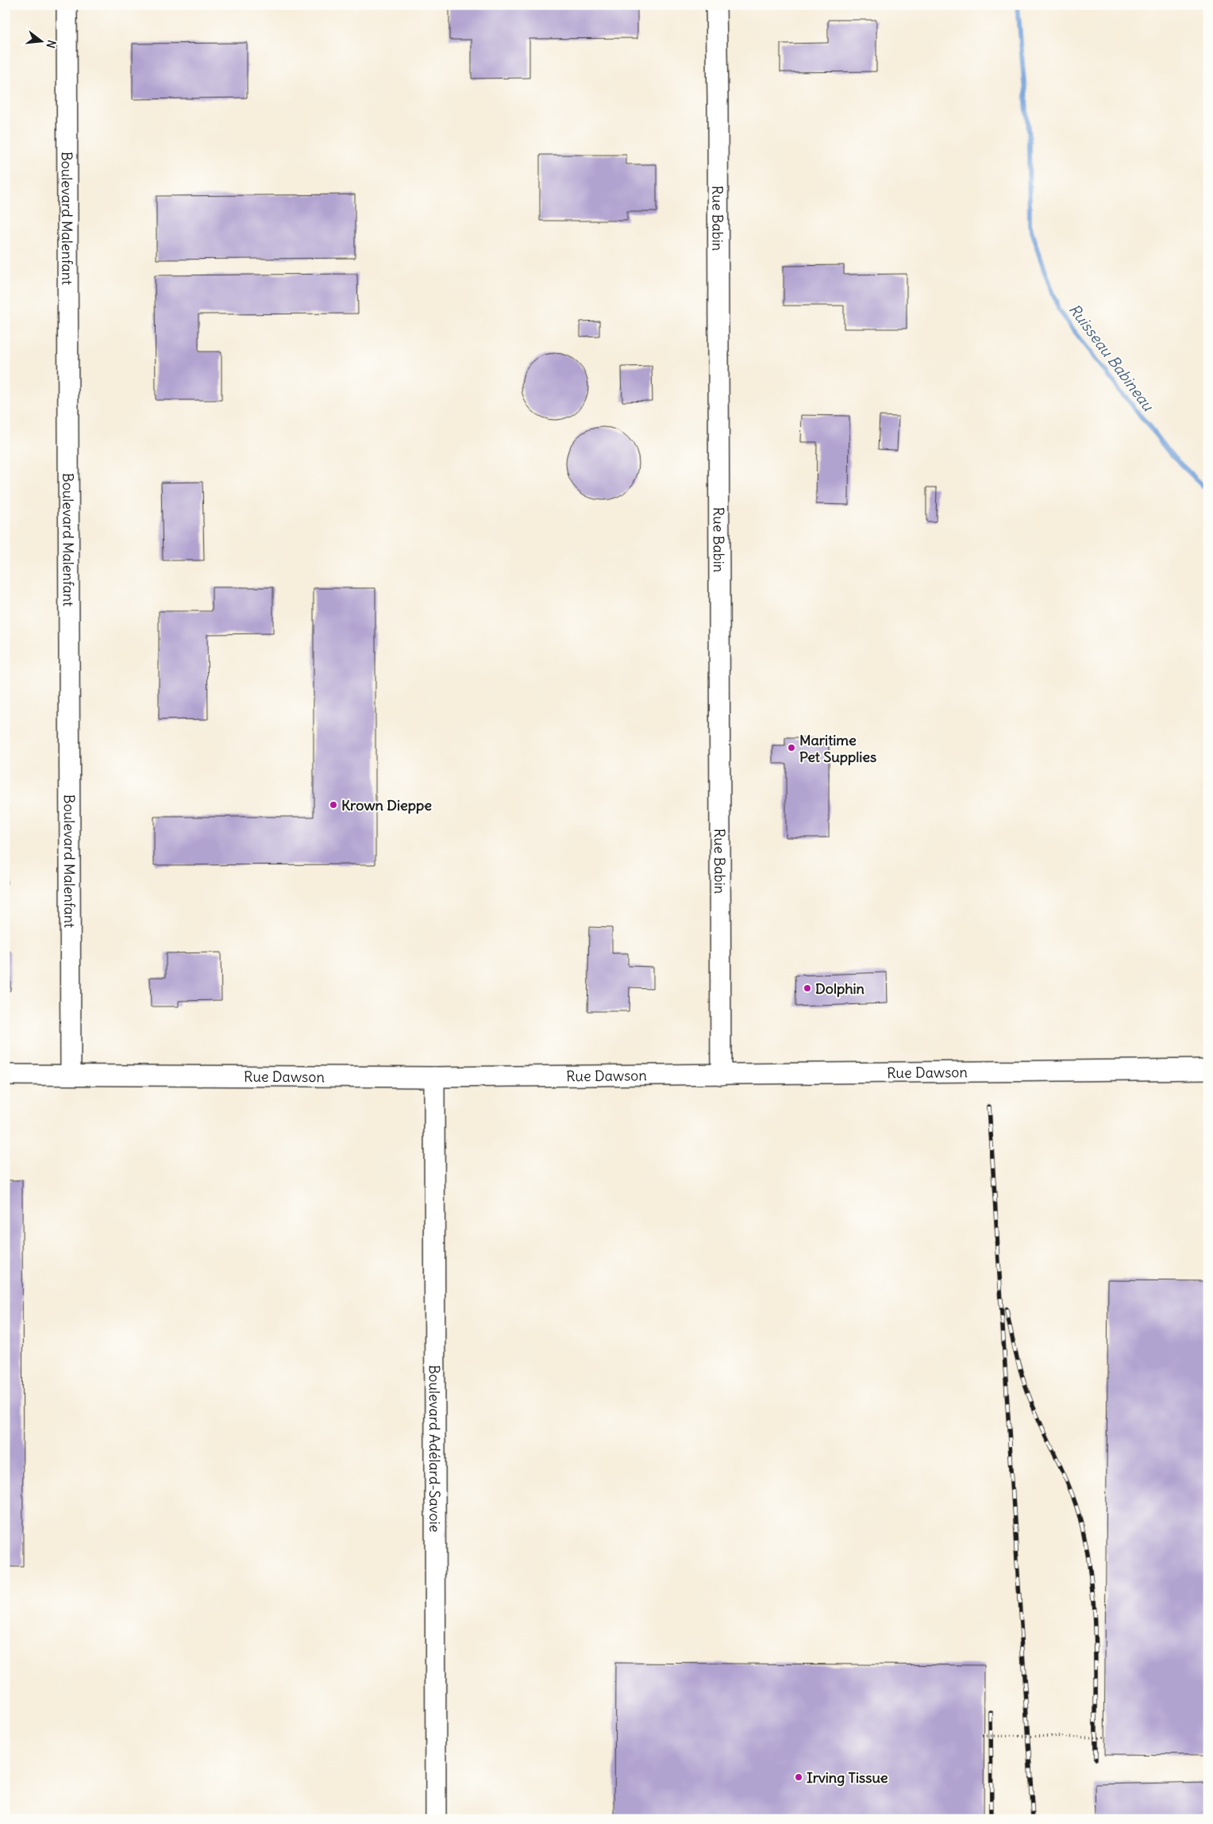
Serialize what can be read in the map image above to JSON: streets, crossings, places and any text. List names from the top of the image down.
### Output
{
  "streets": {
    "street": [
      "Boulevard Malenfant",
      "Rue Babin",
      "Rue Dawson",
      "Boulevard Adélard-Savoie"
    ]
  },
  "crossings": [
    ["Boulevard Malenfant", "Rue Dawson"],
    ["Rue Babin", "Rue Dawson"],
    ["Rue Dawson", "Boulevard Adélard-Savoie"]
  ],
  "water": ["Ruisseau Babineau"],
  "places": [
    "Maritime Pet Supplies",
    "Krown Dieppe",
    "Dolphin",
    "Irving Tissue"
  ],
  "north": "right"
}
